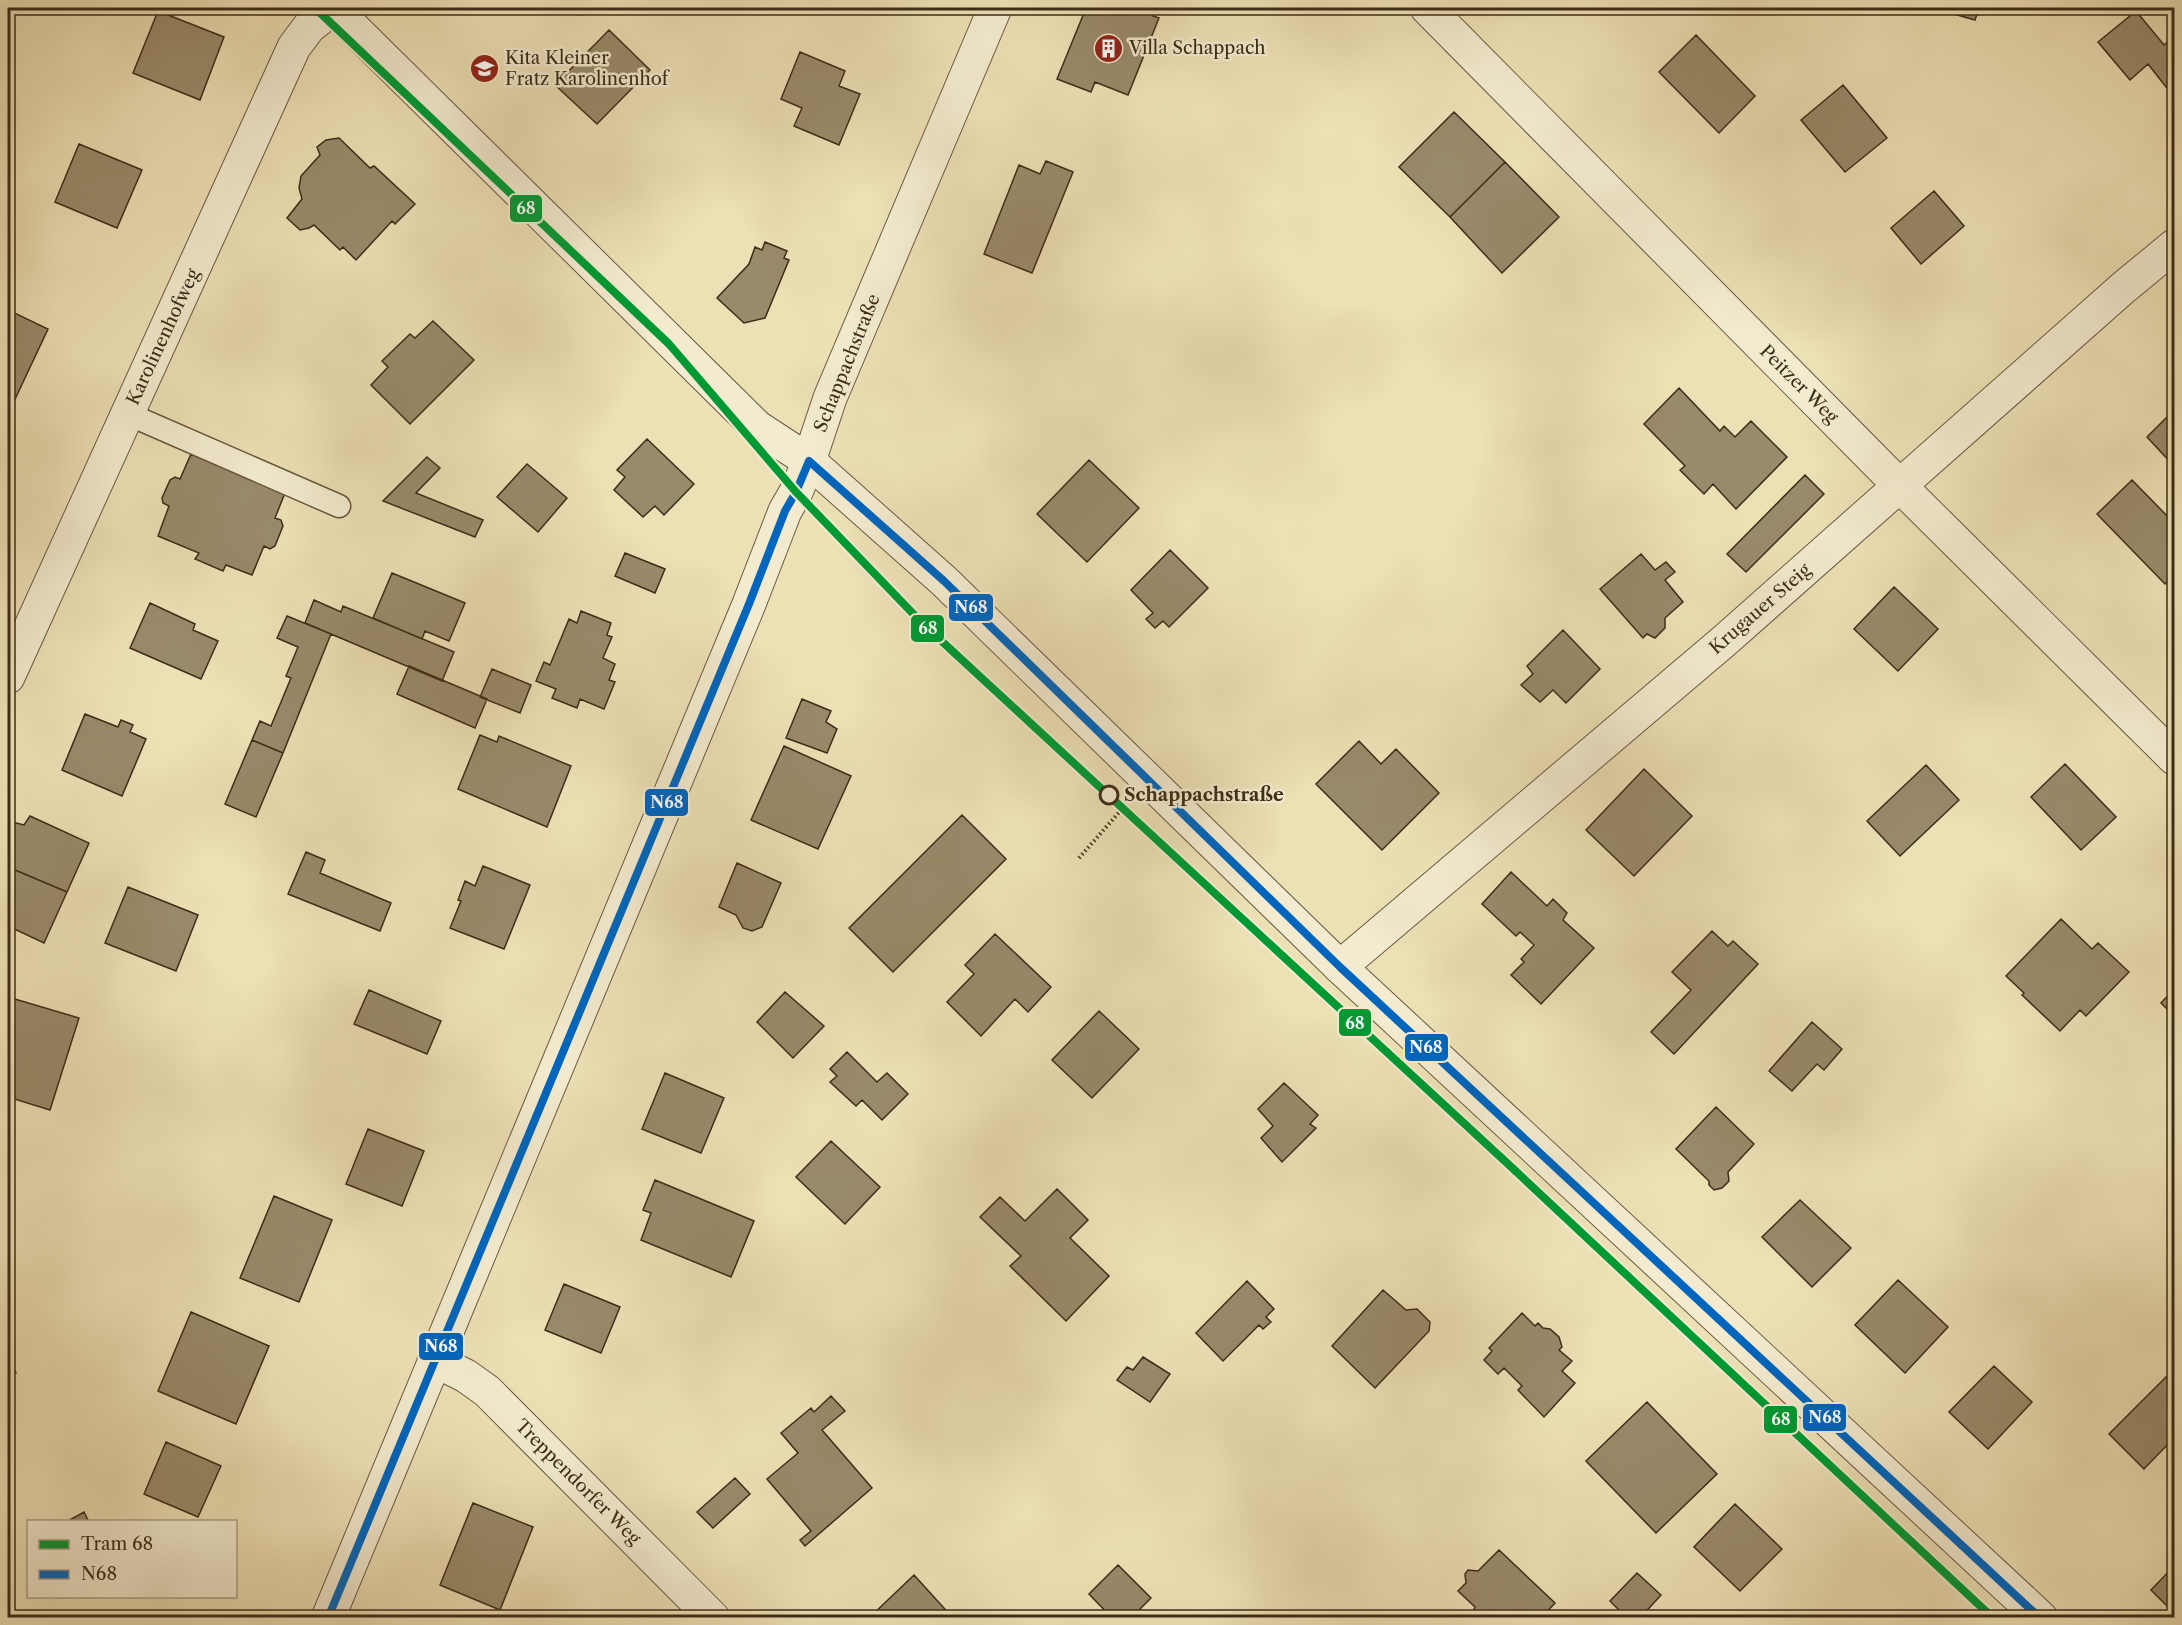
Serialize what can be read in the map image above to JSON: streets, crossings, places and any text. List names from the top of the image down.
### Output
{
  "streets": {
    "street": [
      "Karolinenhofweg",
      "Schappachstraße",
      "Peitzer Weg",
      "Krugauer Steig",
      "Treppendorfer Weg"
    ]
  },
  "crossings": [
    ["Schappachstraße", "Treppendorfer Weg"],
    ["Peitzer Weg", "Krugauer Steig"]
  ],
  "places": {
    "building": ["Villa Schappach"],
    "school or university": ["Kita Kleiner Fratz Karolinenhof"],
    "other": ["Schappachstraße"]
  },
  "lines": ["tram line 68", "transit line N68"],
  "legend": ["Tram 68", "N68"]
}
